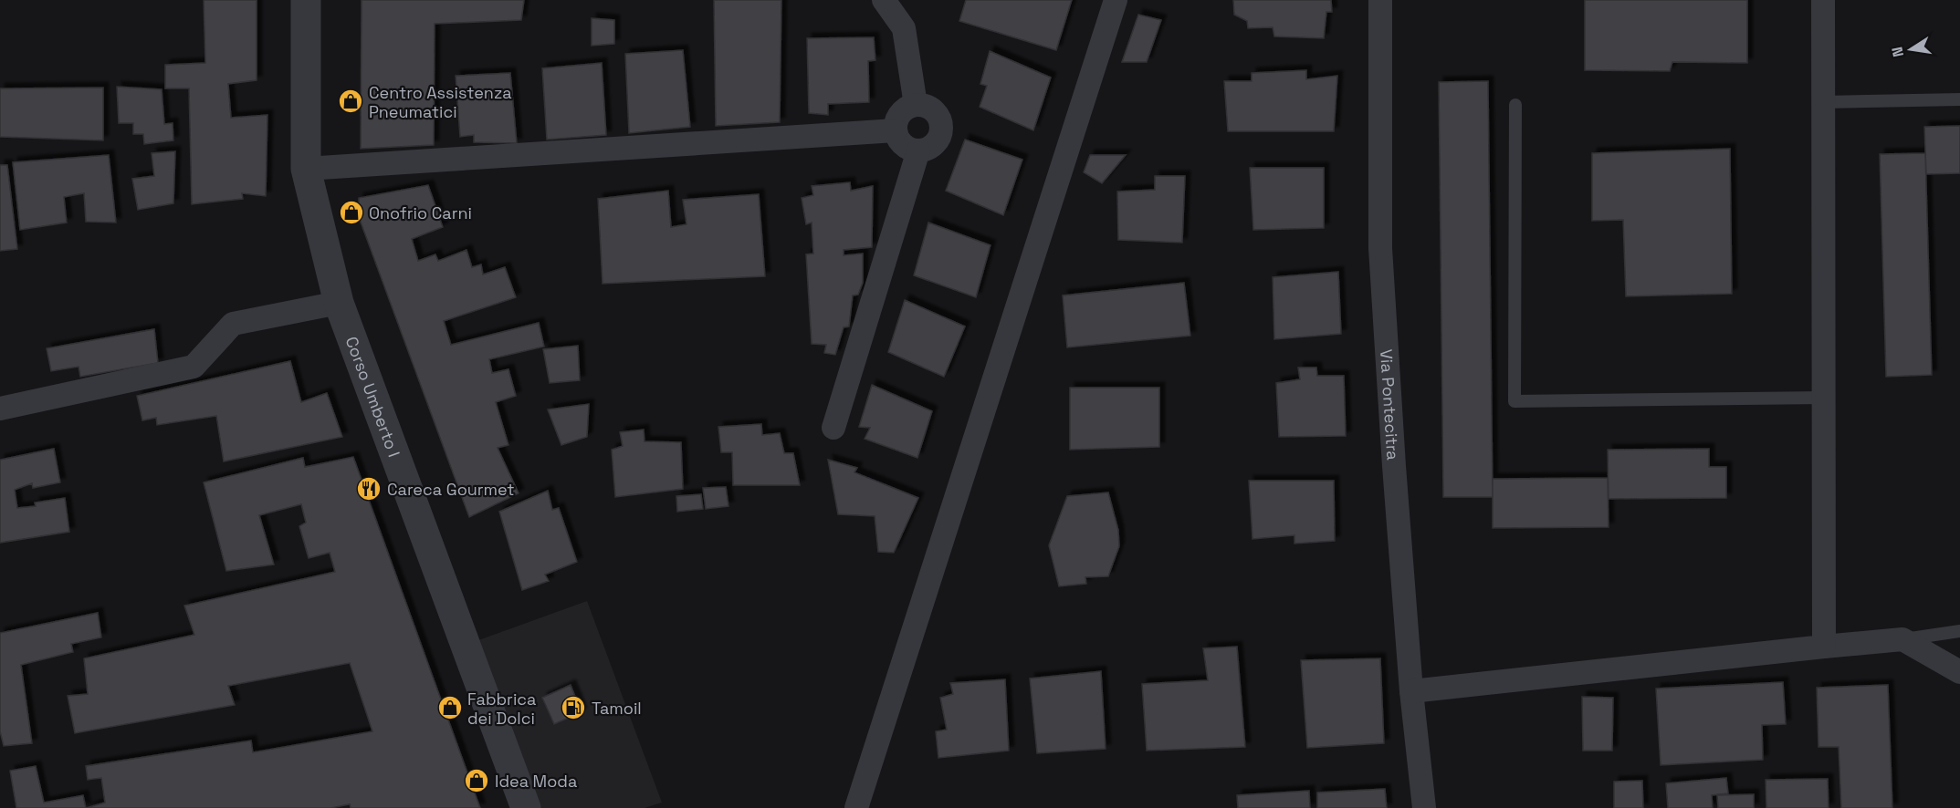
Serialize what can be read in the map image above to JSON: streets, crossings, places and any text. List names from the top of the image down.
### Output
{
  "streets": {
    "street": ["Corso Umberto I", "Via Pontecitra"]
  },
  "places": {
    "shop": [
      "Centro Assistenza Pneumatici",
      "Onofrio Carni",
      "Fabbrica dei Dolci",
      "Idea Moda"
    ],
    "restaurant": ["Careca Gourmet"],
    "fuel station": ["Tamoil"]
  },
  "north": "left"
}
